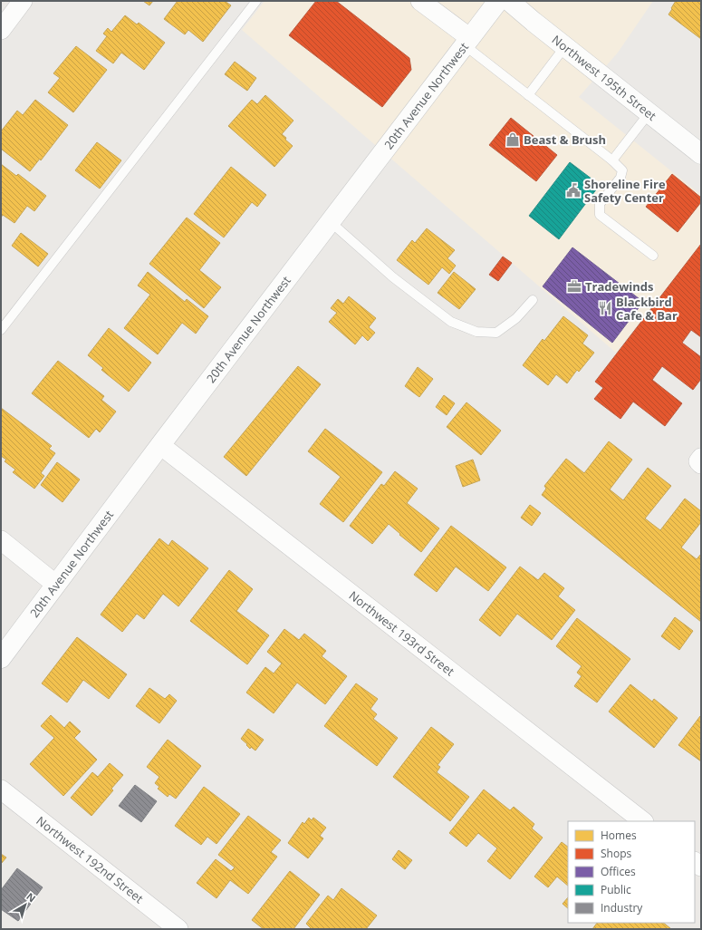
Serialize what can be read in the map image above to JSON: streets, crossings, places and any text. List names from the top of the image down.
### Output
{
  "streets": {
    "street": [
      "Northwest 195th Street",
      "20th Avenue Northwest",
      "Northwest 193rd Street",
      "Northwest 192nd Street"
    ]
  },
  "crossings": [
    ["20th Avenue Northwest", "Northwest 193rd Street"]
  ],
  "places": {
    "shop": ["Beast & Brush"],
    "public building": ["Shoreline Fire Safety Center"],
    "office": ["Tradewinds"],
    "restaurant": ["Blackbird Cafe & Bar"]
  },
  "legend": [
    "Homes",
    "Shops",
    "Offices",
    "Public",
    "Industry"
  ],
  "north": "top right"
}
